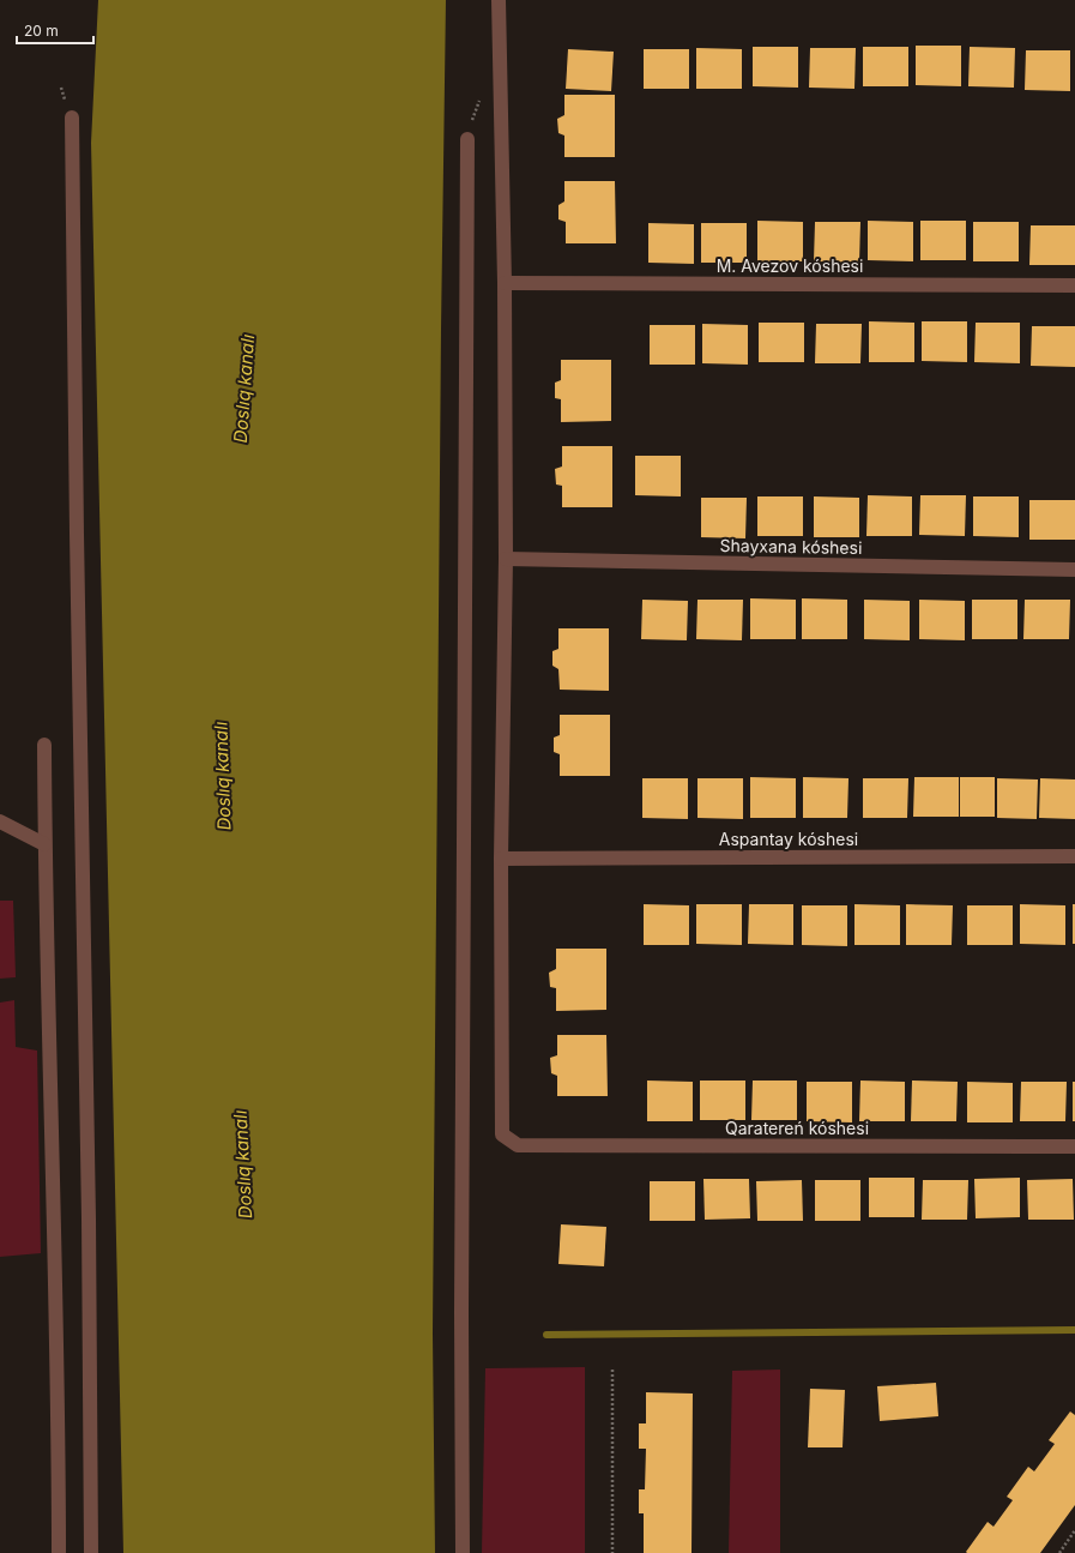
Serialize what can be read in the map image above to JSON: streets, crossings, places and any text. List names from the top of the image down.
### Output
{
  "streets": {
    "street": [
      "M. Avezov kóshesi",
      "Shayxana kóshesi",
      "Aspantay kóshesi",
      "Qaratereń kóshesi"
    ]
  },
  "crossings": [
    ["Aspantay kóshesi", "Qaratereń kóshesi"]
  ],
  "water": ["Doslıq kanalı"],
  "scale_bar": "20 m"
}
